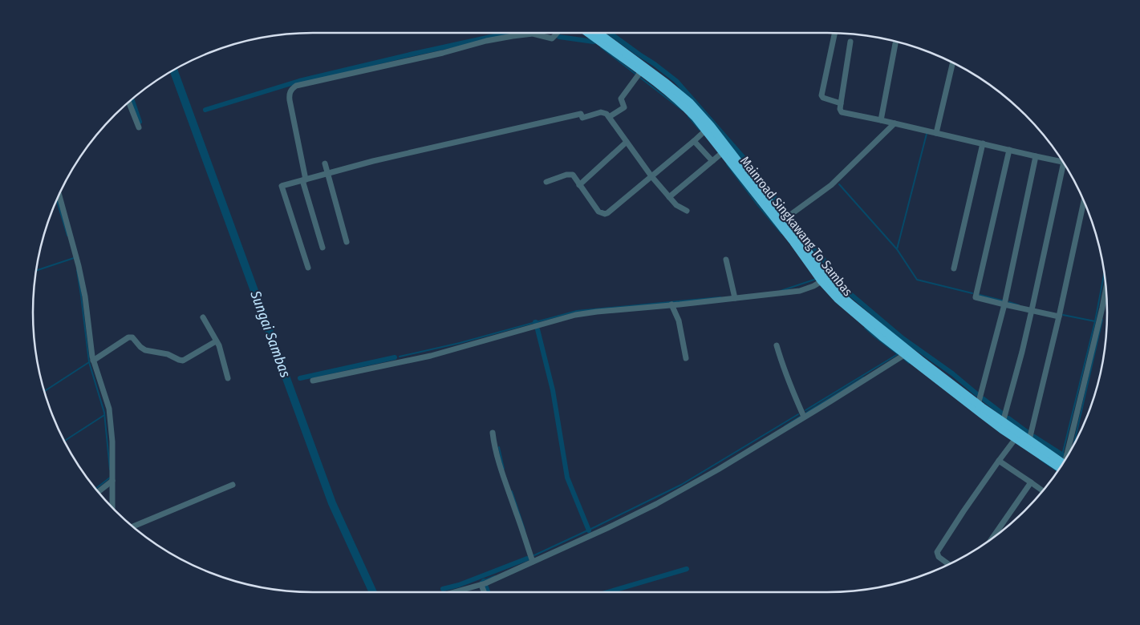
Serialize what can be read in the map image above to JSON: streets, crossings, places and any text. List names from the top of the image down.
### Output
{
  "streets": {
    "highway": ["Mainroad Singkawang To Sambas"]
  },
  "water": ["Sungai Sambas"]
}
